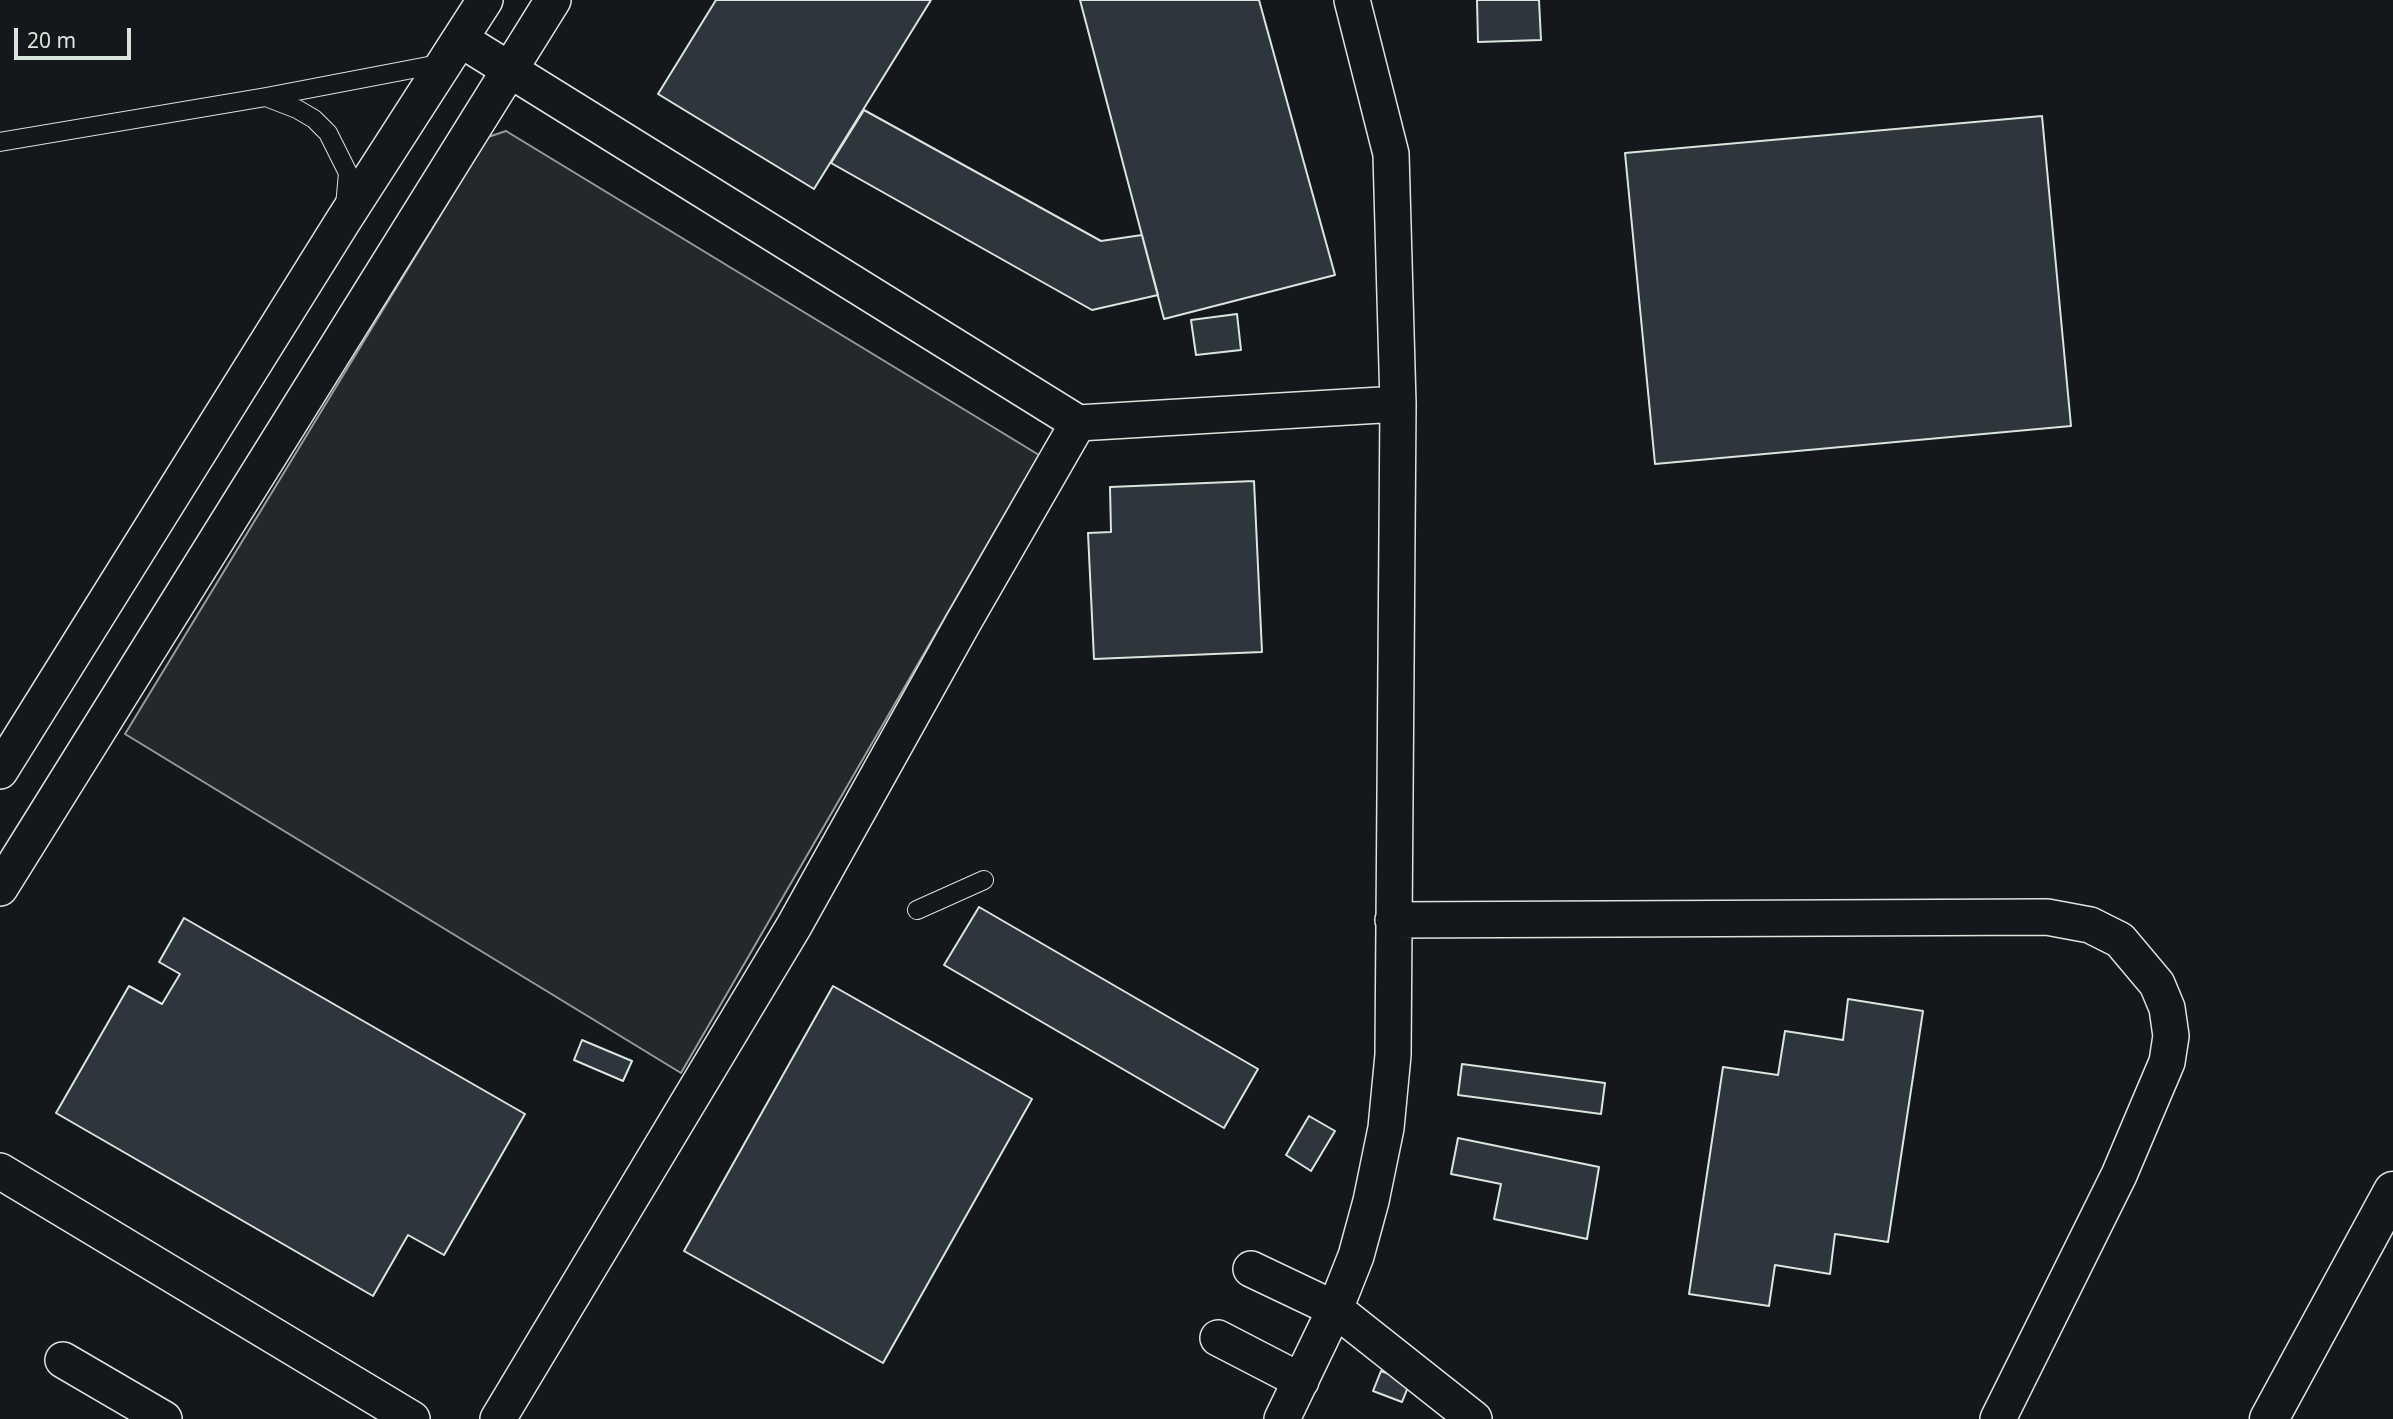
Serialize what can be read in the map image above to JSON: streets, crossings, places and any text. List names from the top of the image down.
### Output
{
  "scale_bar": "20 m"
}
